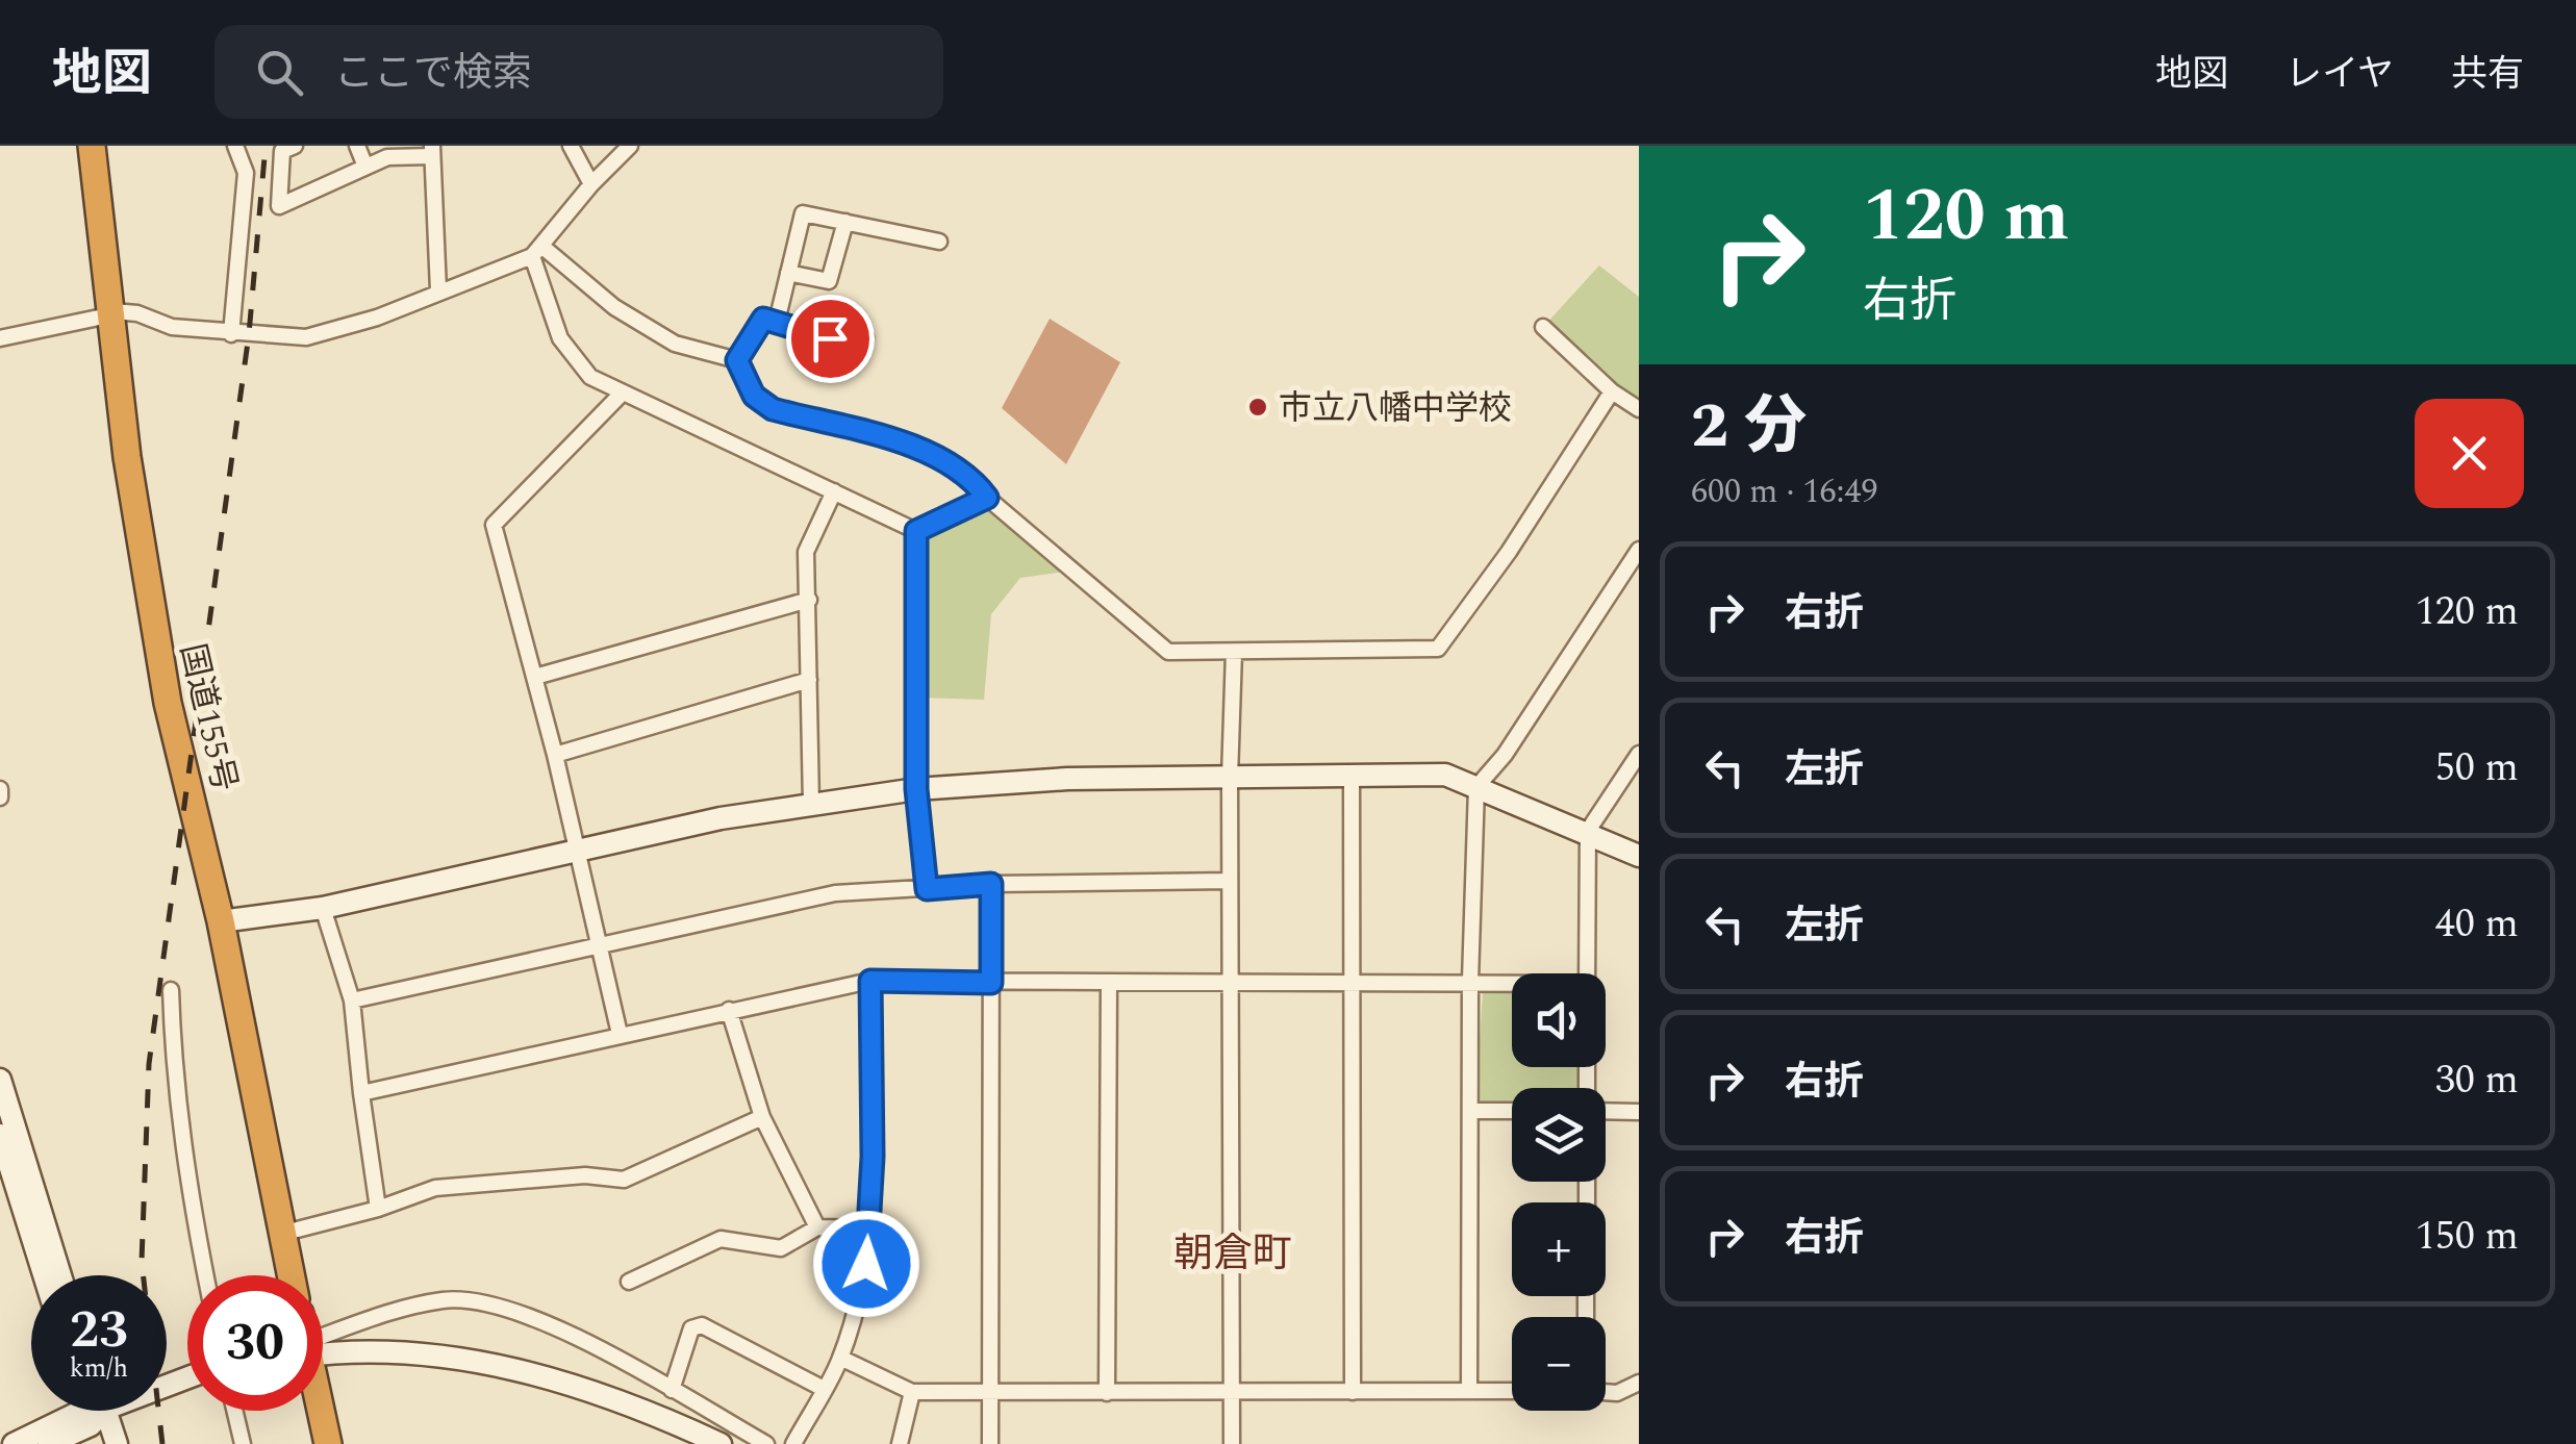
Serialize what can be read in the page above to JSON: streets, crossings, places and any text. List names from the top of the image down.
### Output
{
  "streets": {
    "highway": ["国道155号"]
  },
  "districts": ["朝倉町"],
  "places": ["市立八幡中学校"],
  "page": {
    "header": "地図",
    "search": "ここで検索",
    "nav": ["地図", "レイヤ", "共有"],
    "turn": ["120 m", "右折"],
    "heading": ["2 分", "600 m · 16:49"],
    "list": [
      {
        "name": "右折",
        "value": "120 m"
      },
      {
        "name": "左折",
        "value": "50 m"
      },
      {
        "name": "左折",
        "value": "40 m"
      },
      {
        "name": "右折",
        "value": "30 m"
      },
      {
        "name": "右折",
        "value": "150 m"
      }
    ],
    "map_buttons": ["+", "−"],
    "speed": "23 km/h",
    "limit": "30"
  }
}
